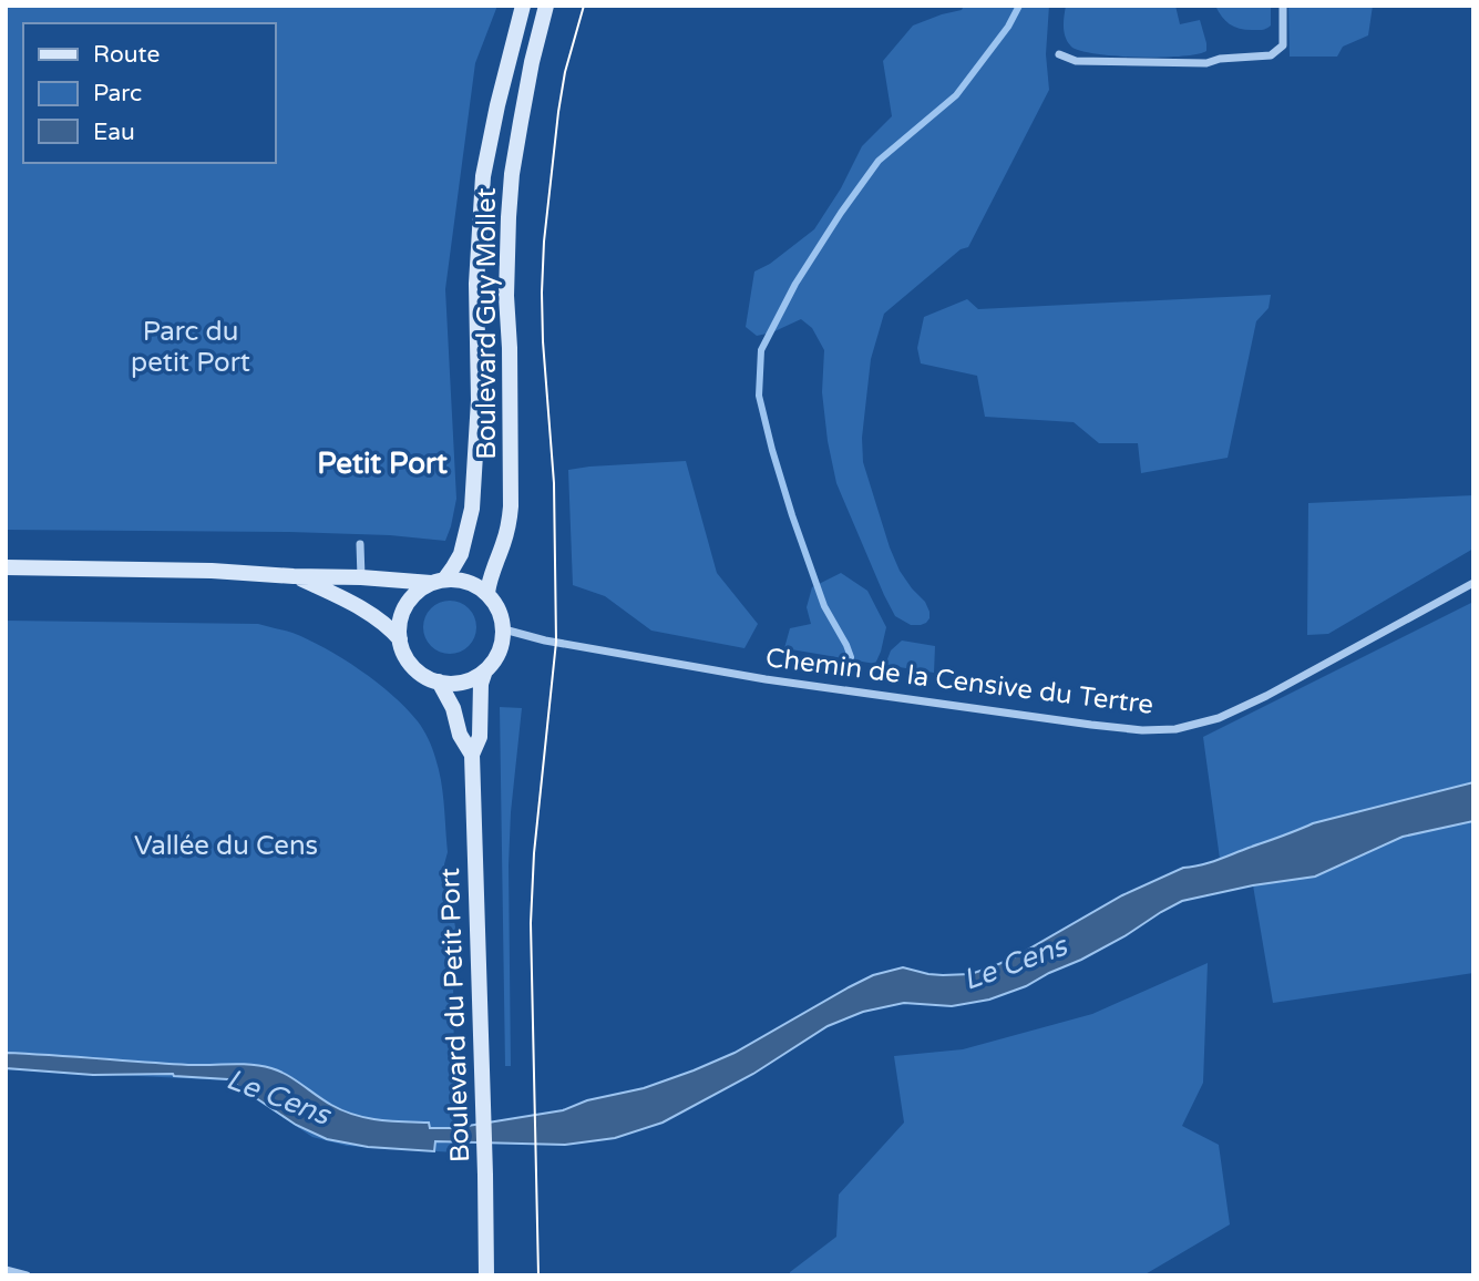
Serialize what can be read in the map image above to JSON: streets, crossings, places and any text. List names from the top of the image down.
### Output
{
  "streets": {
    "main road": ["Boulevard Guy Mollet", "Boulevard du Petit Port"],
    "street": ["Chemin de la Censive du Tertre"]
  },
  "crossings": [
    ["Boulevard Guy Mollet", "Chemin de la Censive du Tertre"],
    ["Boulevard Guy Mollet", "Boulevard du Petit Port"],
    ["Chemin de la Censive du Tertre", "Boulevard du Petit Port"]
  ],
  "districts": ["Petit Port"],
  "water": ["Le Cens"],
  "parks": ["Parc du petit Port", "Vallée du Cens"],
  "legend": ["Route", "Parc", "Eau"]
}
